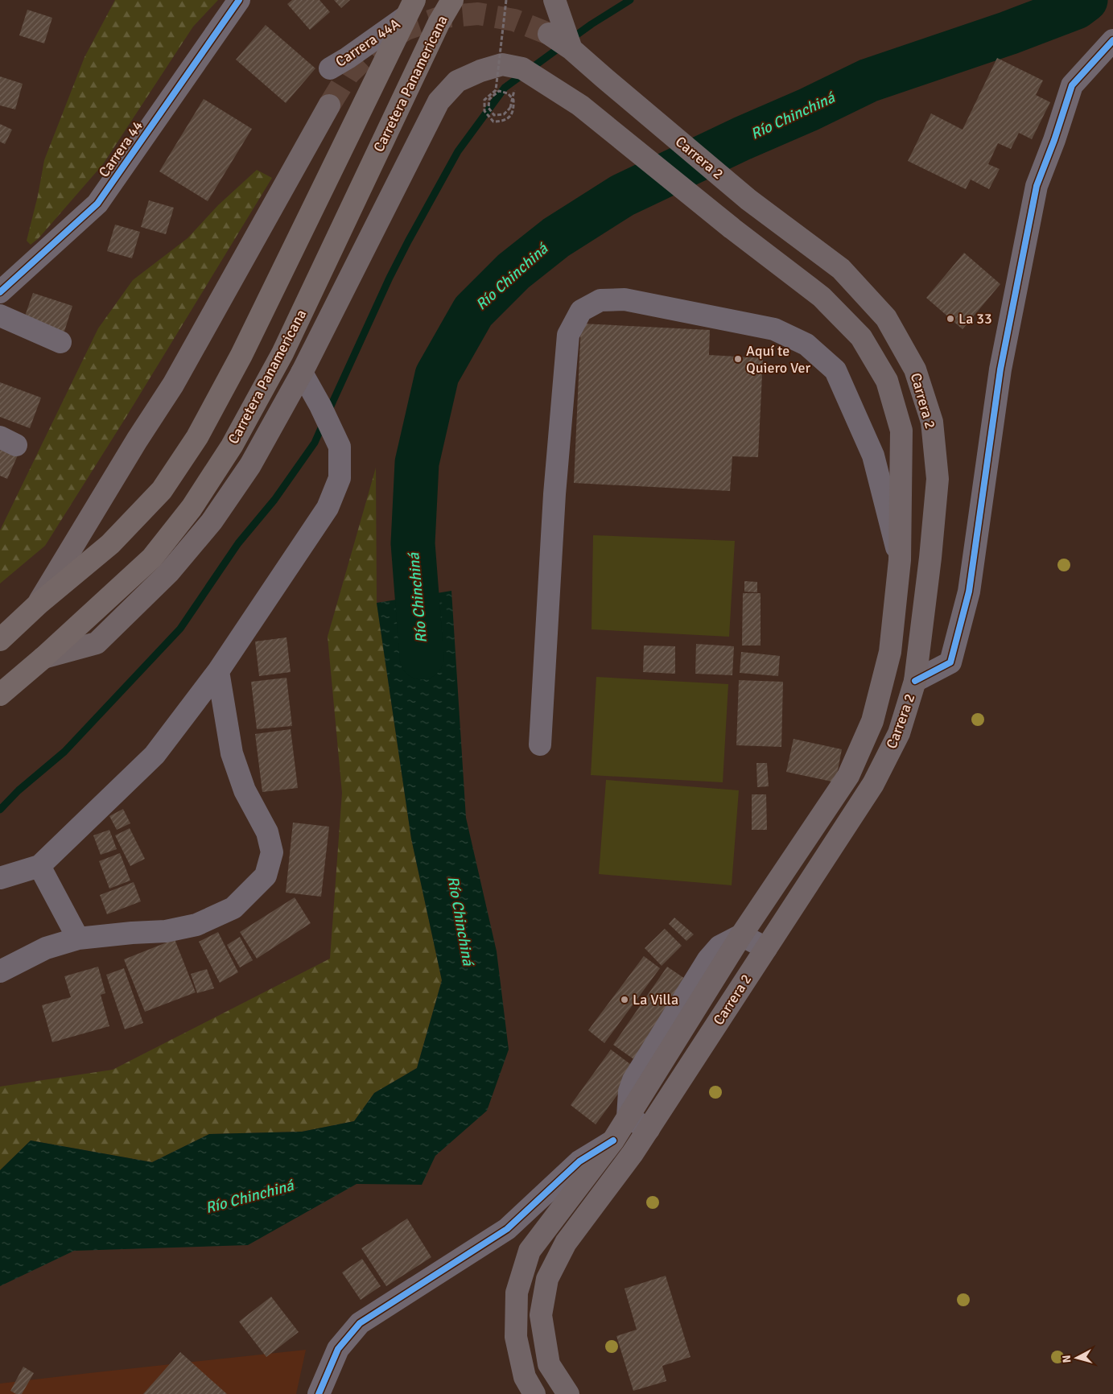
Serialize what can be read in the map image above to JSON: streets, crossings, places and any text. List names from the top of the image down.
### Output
{
  "streets": {
    "highway": ["Carretera Panamericana"],
    "main road": ["Carrera 2"],
    "street": ["Carrera 44A", "Carrera 44"]
  },
  "crossings": [
    ["Carretera Panamericana", "Carrera 2"]
  ],
  "water": ["Río Chinchiná"],
  "places": ["La 33", "Aquí te Quiero Ver", "La Villa"],
  "north": "left"
}
